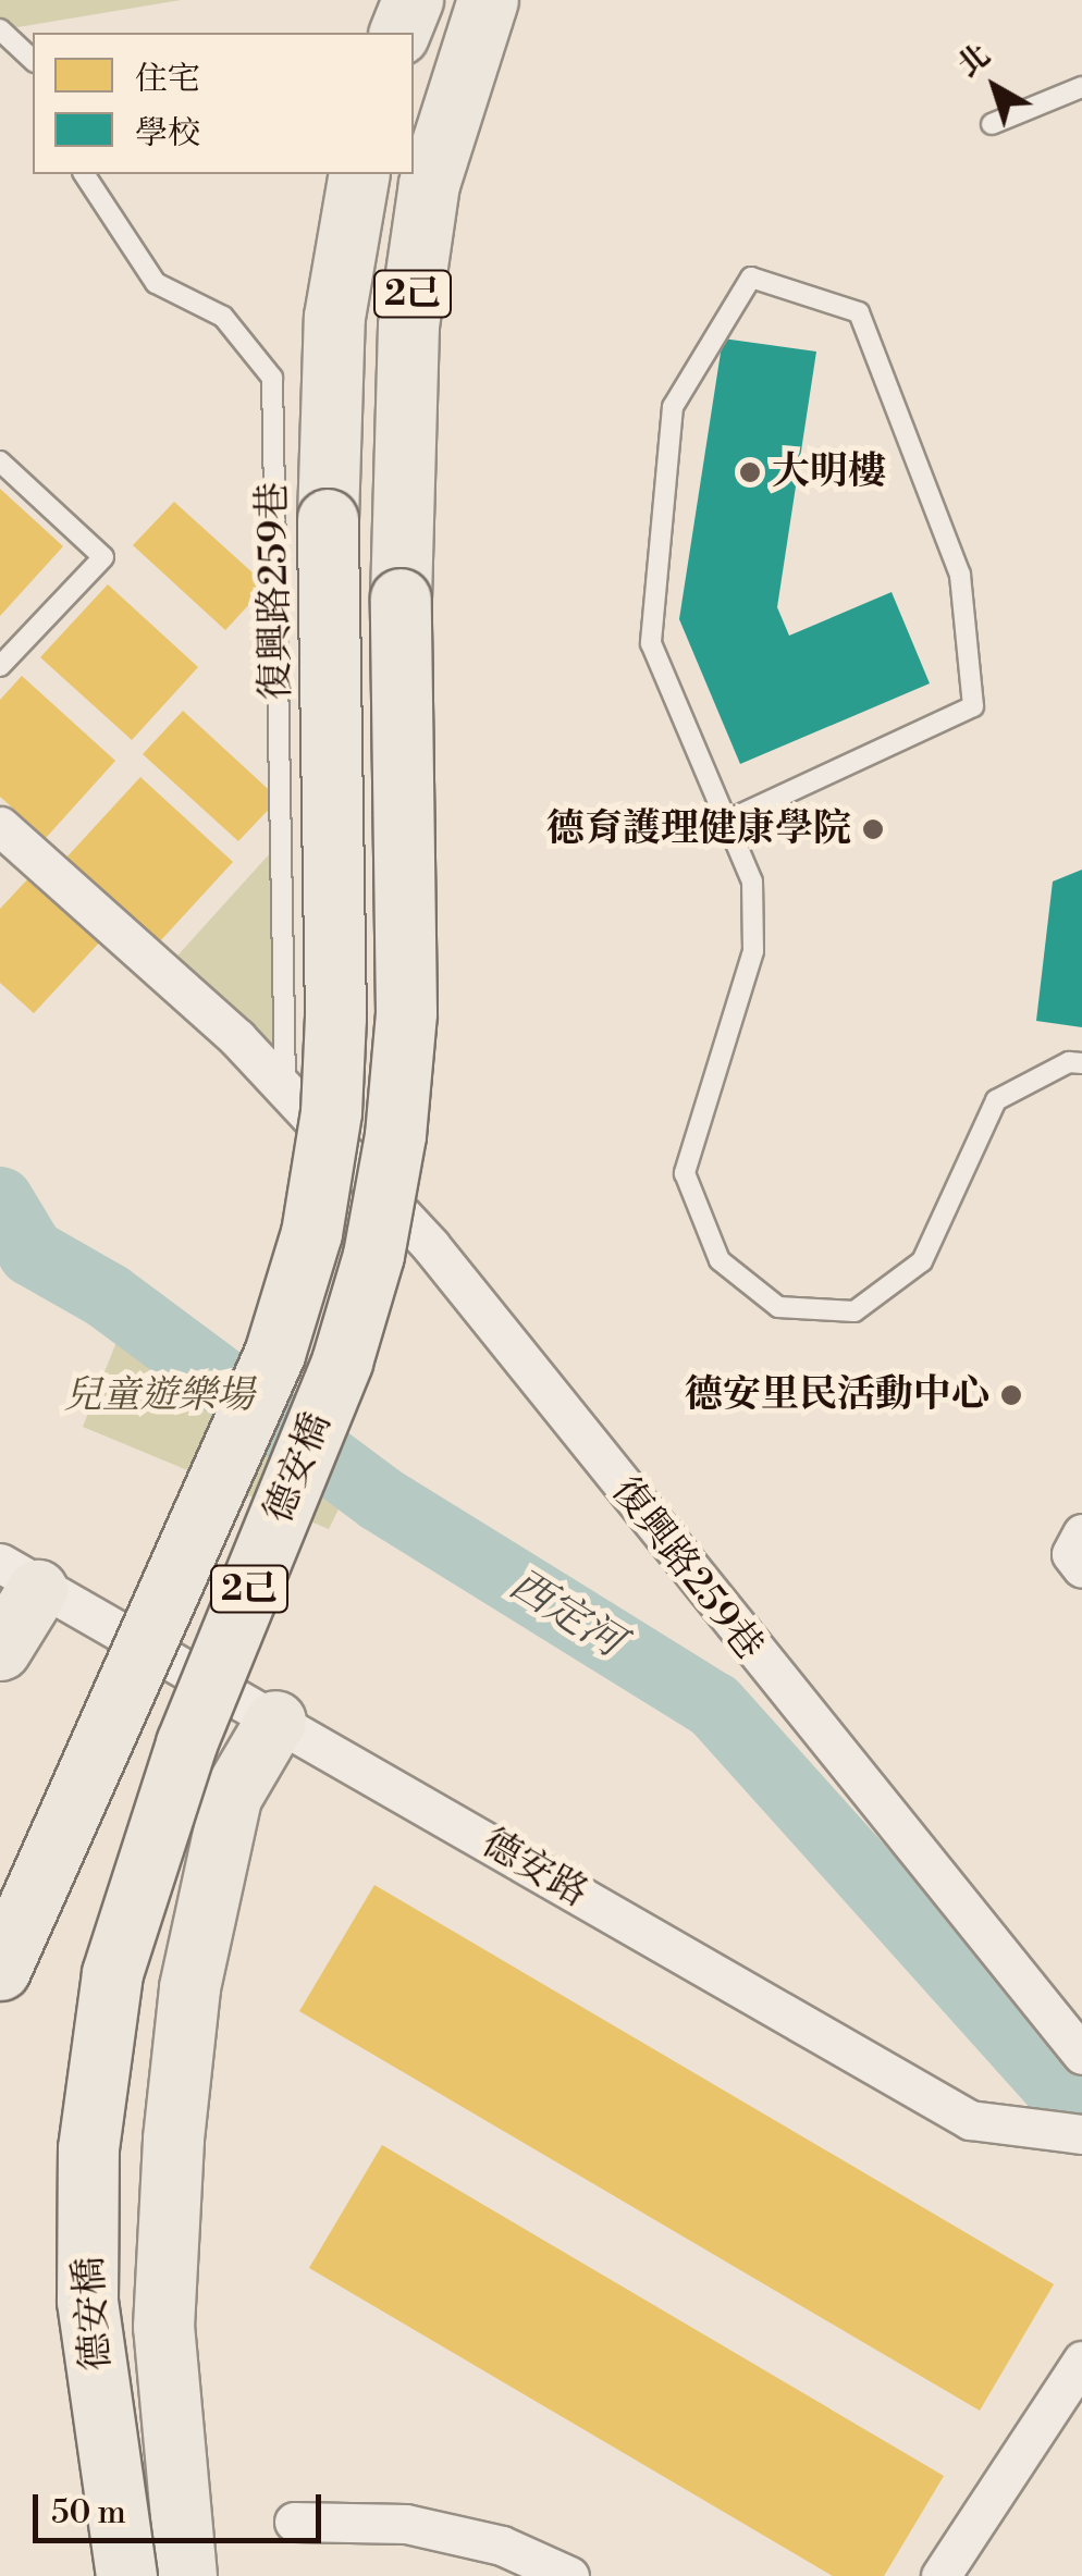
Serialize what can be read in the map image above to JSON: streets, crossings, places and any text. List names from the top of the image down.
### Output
{
  "streets": {
    "main road": ["2己", "德安橋"],
    "street": ["復興路259巷", "德安路"]
  },
  "water": ["西定河"],
  "parks": ["兒童遊樂場"],
  "places": ["大明樓", "德育護理健康學院", "德安里民活動中心"],
  "legend": ["住宅", "學校"],
  "scale_bar": "50 m",
  "north": "top left"
}
